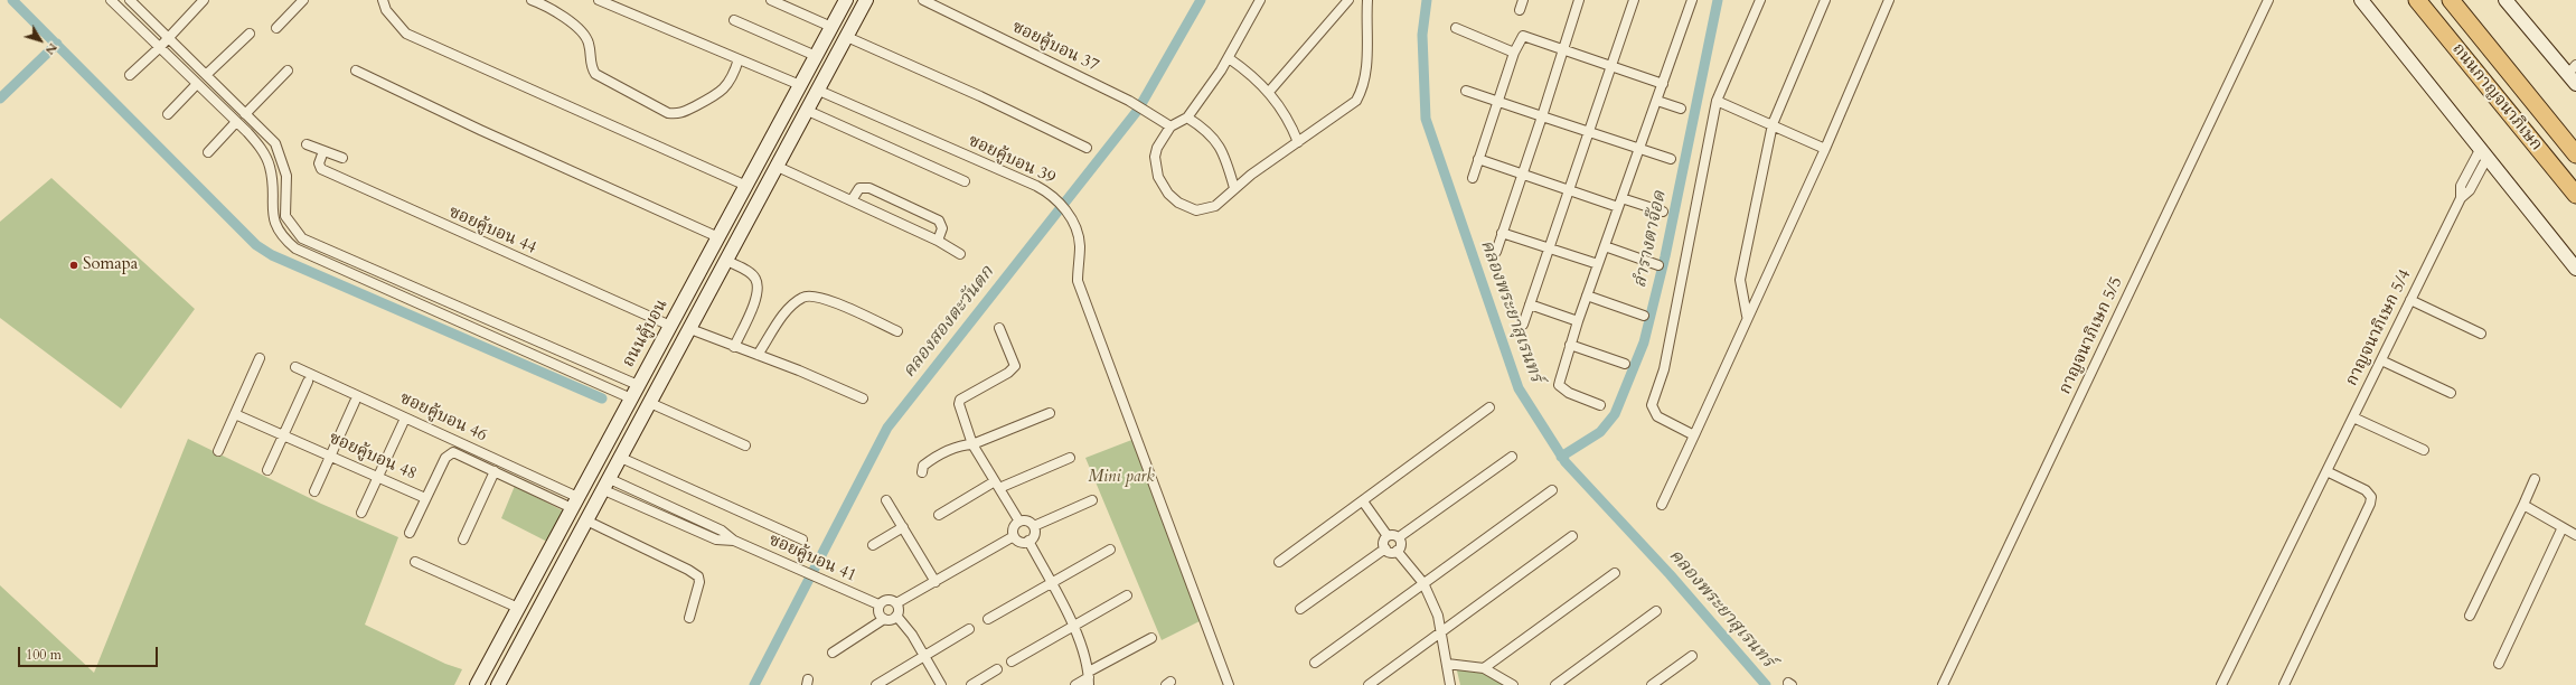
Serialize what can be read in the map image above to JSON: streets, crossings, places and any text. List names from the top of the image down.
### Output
{
  "streets": {
    "highway": ["ถนนกาญจนาภิเษก"],
    "main road": ["ถนนคู้บอน"],
    "street": [
      "ซอยคู้บอน 37",
      "ซอยคู้บอน 39",
      "ซอยคู้บอน 44",
      "กาญจนาภิเษก 5/4",
      "กาญจนาภิเษก 5/5",
      "ซอยคู้บอน 46",
      "ซอยคู้บอน 48",
      "ซอยคู้บอน 41"
    ]
  },
  "crossings": [
    ["ซอยคู้บอน 44", "ถนนคู้บอน"],
    ["ถนนคู้บอน", "ซอยคู้บอน 46"],
    ["ถนนคู้บอน", "ซอยคู้บอน 48"],
    ["ซอยคู้บอน 46", "ซอยคู้บอน 48"]
  ],
  "water": ["ลำรางตาจ๊อด", "คลองพระยาสุเรนทร์", "คลองสองตะวันตก"],
  "parks": ["Mini park"],
  "places": ["Somapa"],
  "scale_bar": "100 m",
  "north": "bottom right"
}
